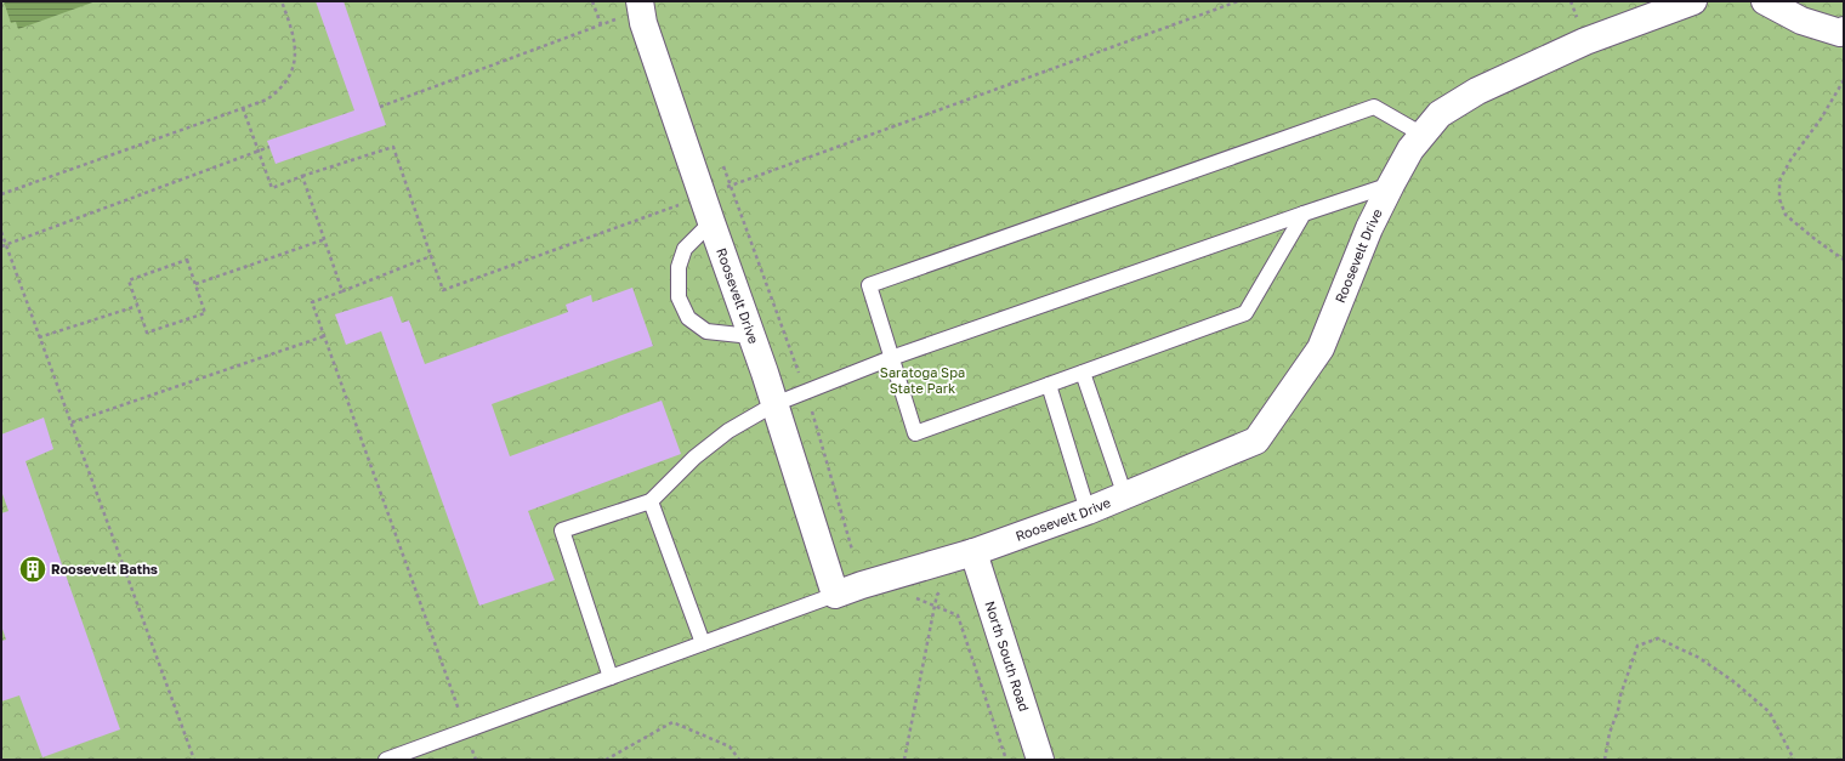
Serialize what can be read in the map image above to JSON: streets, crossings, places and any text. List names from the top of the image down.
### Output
{
  "streets": {
    "street": ["Roosevelt Drive", "North South Road"]
  },
  "crossings": [
    ["Roosevelt Drive", "North South Road"]
  ],
  "parks": ["Saratoga Spa State Park"],
  "places": {
    "building": ["Roosevelt Baths"]
  }
}
